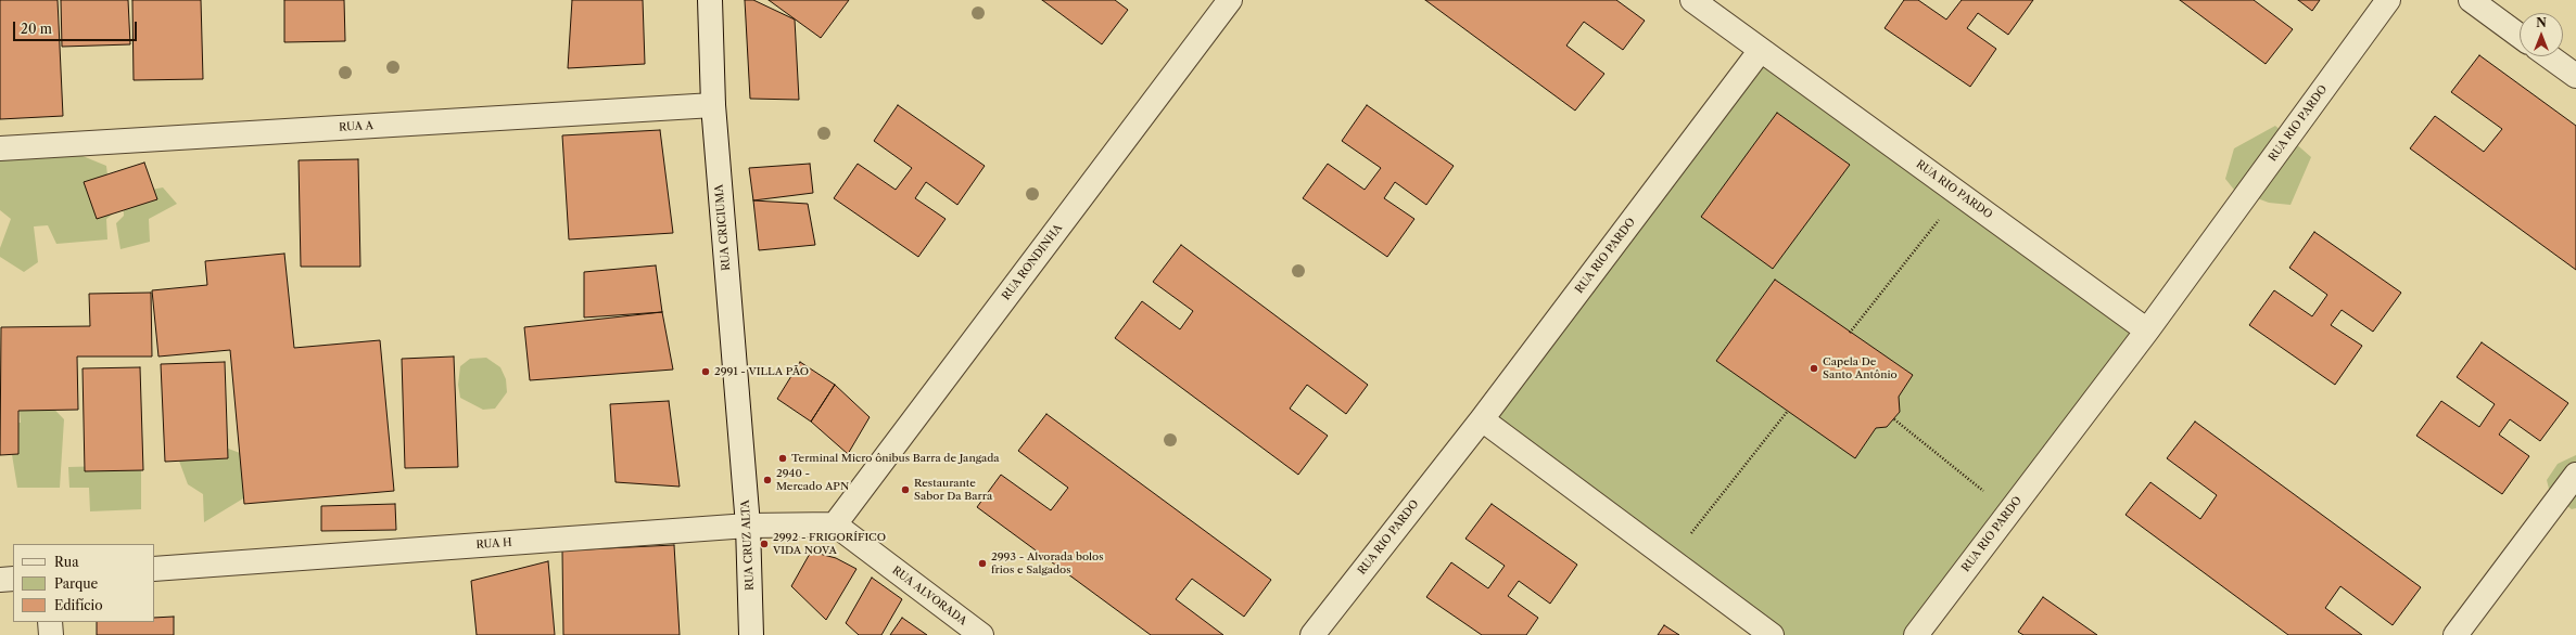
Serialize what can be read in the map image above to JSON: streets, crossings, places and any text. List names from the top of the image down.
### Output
{
  "streets": {
    "street": [
      "RUA RIO PARDO",
      "RUA A",
      "RUA CRICIUMA",
      "RUA RONDINHA",
      "RUA H",
      "RUA CRUZ ALTA",
      "RUA ALVORADA"
    ]
  },
  "crossings": [
    ["RUA A", "RUA CRICIUMA"],
    ["RUA CRICIUMA", "RUA CRUZ ALTA"],
    ["RUA RONDINHA", "RUA H"],
    ["RUA RONDINHA", "RUA ALVORADA"],
    ["RUA H", "RUA CRUZ ALTA"],
    ["RUA H", "RUA ALVORADA"]
  ],
  "places": [
    "Capela De Santo Antônio",
    "2991 - VILLA PÃO",
    "Terminal Micro ônibus Barra de Jangada",
    "2940 - Mercado APN",
    "Restaurante Sabor Da Barra",
    "2992 - FRIGORÍFICO VIDA NOVA",
    "2993 - Alvorada bolos frios e Salgados"
  ],
  "legend": ["Rua", "Parque", "Edifício"],
  "scale_bar": "20 m",
  "north": "top"
}
